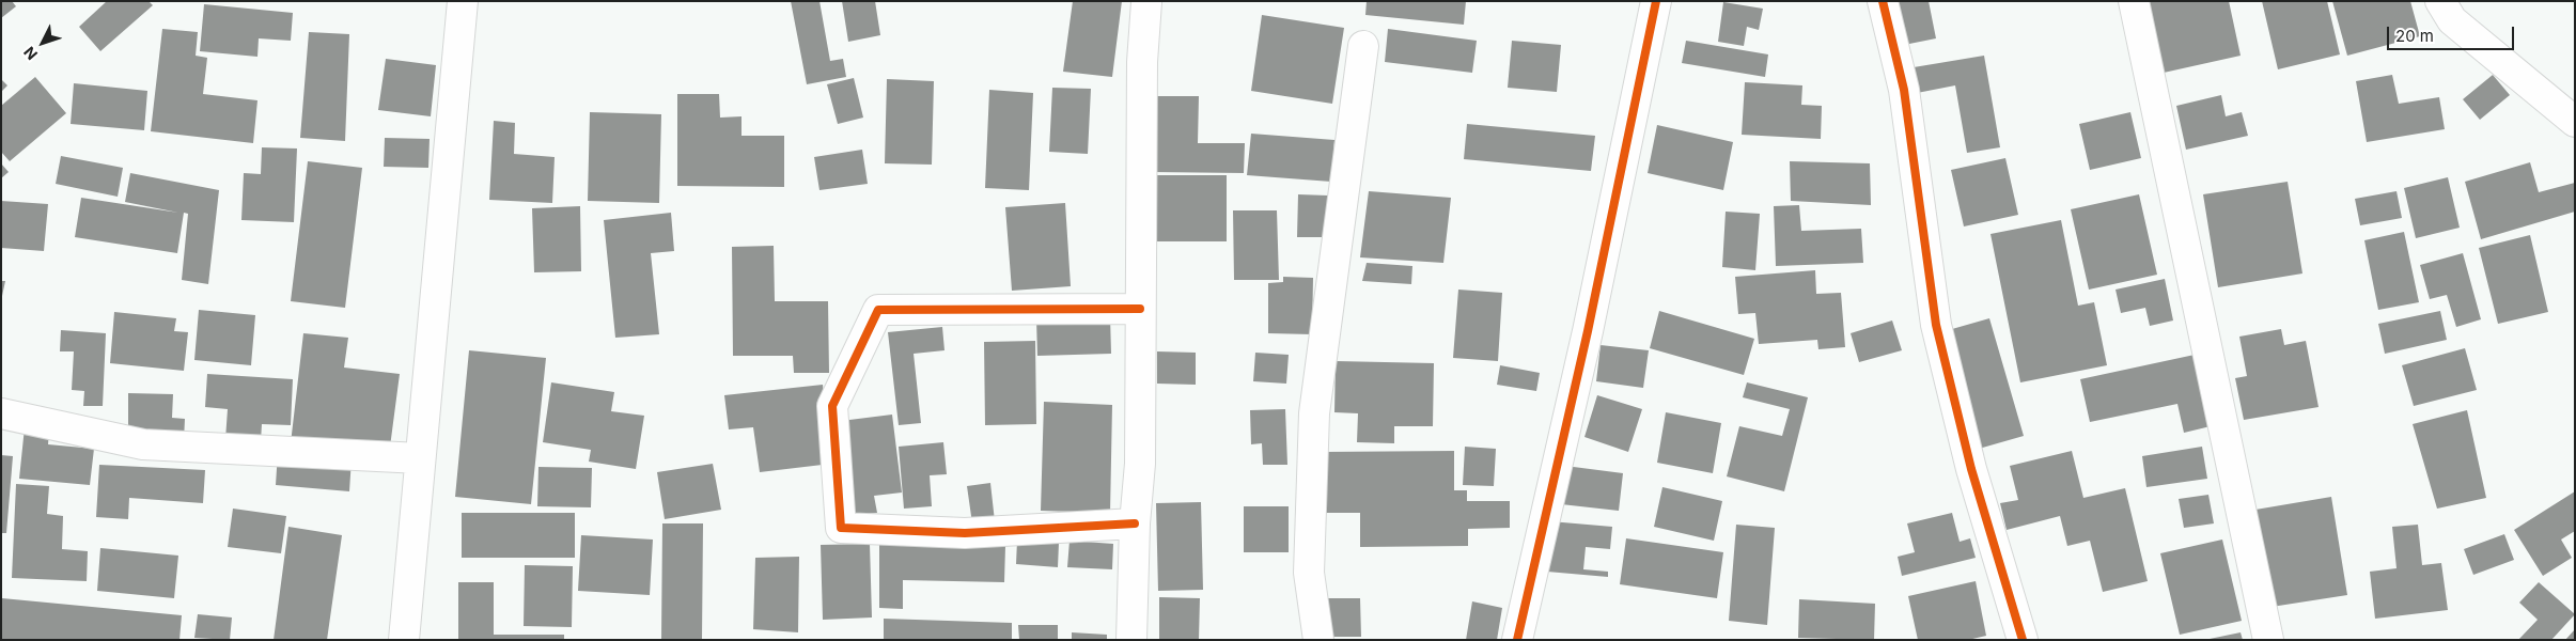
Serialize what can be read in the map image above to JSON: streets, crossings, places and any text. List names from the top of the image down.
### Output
{
  "scale_bar": "20 m",
  "north": "bottom left"
}
